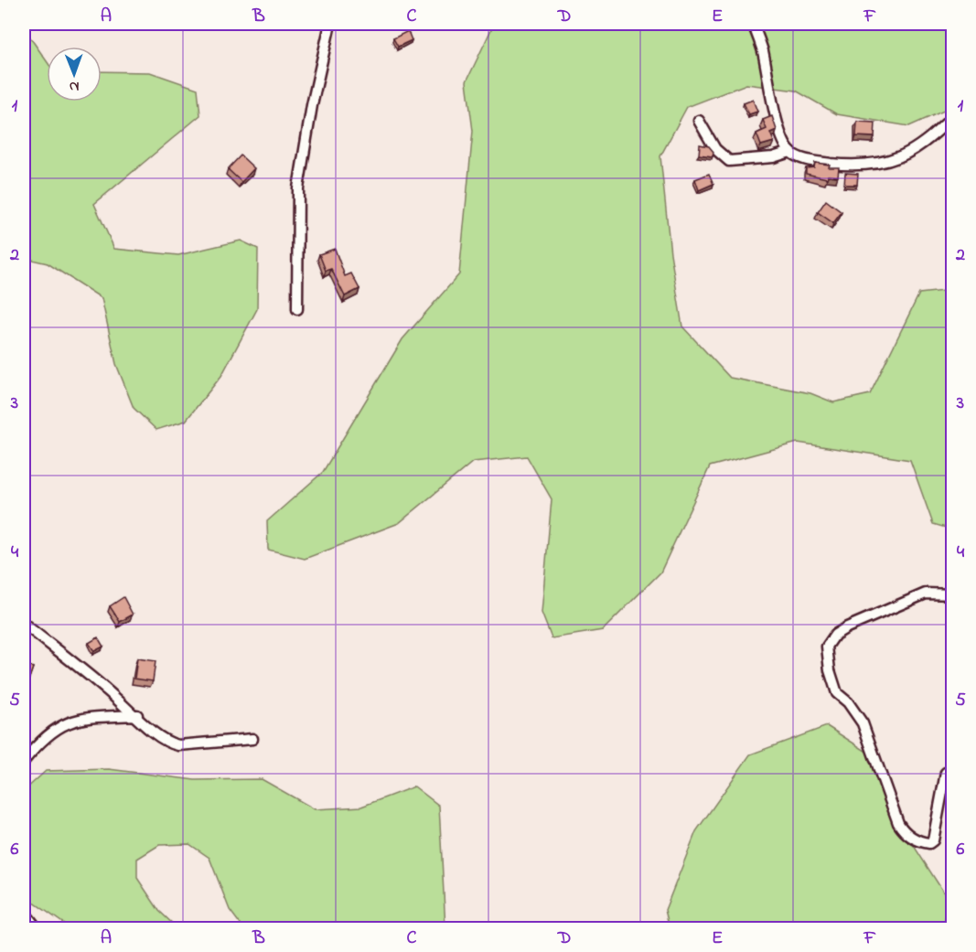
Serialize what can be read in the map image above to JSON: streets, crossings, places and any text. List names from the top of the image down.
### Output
{
  "north": "bottom",
  "grid": {
    "columns": [
      "A",
      "B",
      "C",
      "D",
      "E",
      "F"
    ],
    "rows": [
      "1",
      "2",
      "3",
      "4",
      "5",
      "6"
    ]
  }
}
